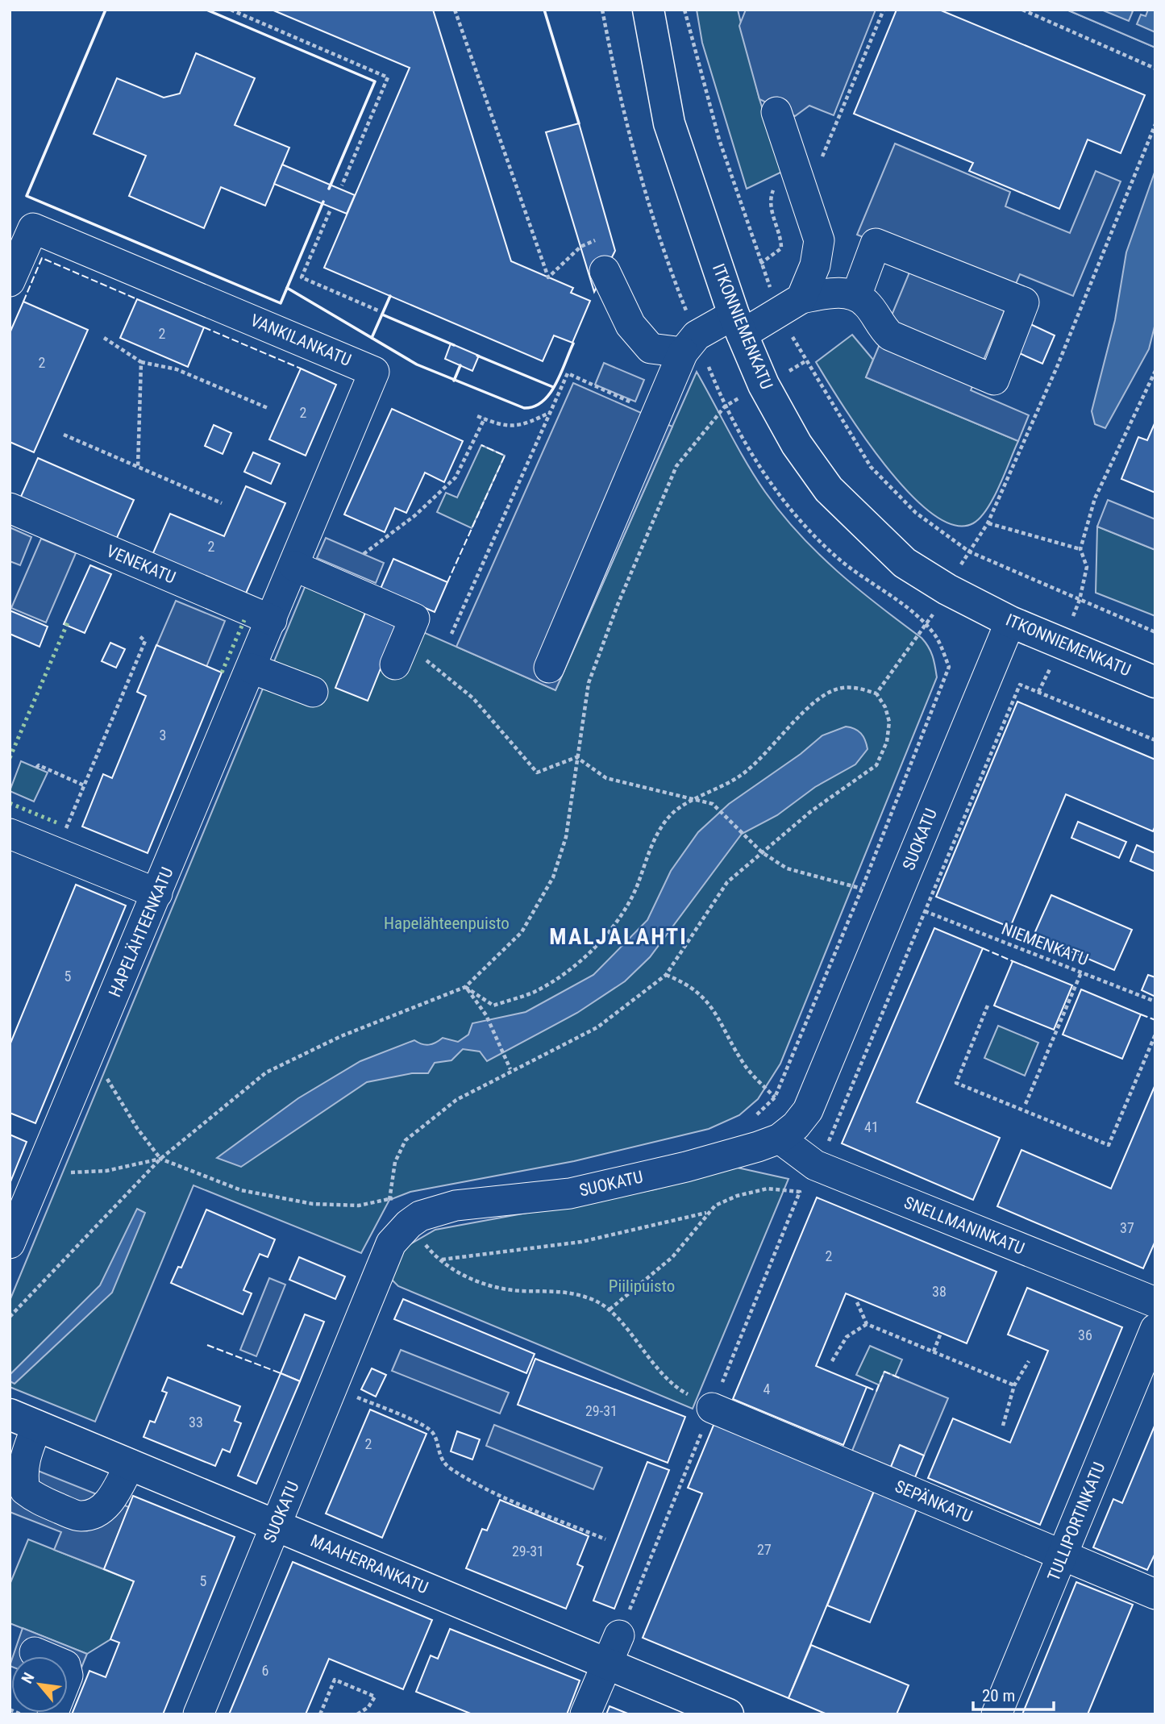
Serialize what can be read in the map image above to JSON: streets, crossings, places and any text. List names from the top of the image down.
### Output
{
  "streets": {
    "main road": ["ITKONNIEMENKATU", "MAAHERRANKATU"],
    "street": [
      "VANKILANKATU",
      "VENEKATU",
      "SUOKATU",
      "HAPELÄHTEENKATU",
      "SNELLMANINKATU",
      "SEPÄNKATU",
      "TULLIPORTINKATU"
    ],
    "path": ["NIEMENKATU"]
  },
  "crossings": [
    ["ITKONNIEMENKATU", "SUOKATU"],
    ["VANKILANKATU", "VENEKATU"],
    ["VANKILANKATU", "HAPELÄHTEENKATU"],
    ["VENEKATU", "HAPELÄHTEENKATU"],
    ["SUOKATU", "SNELLMANINKATU"],
    ["SUOKATU", "MAAHERRANKATU"],
    ["SEPÄNKATU", "TULLIPORTINKATU"]
  ],
  "districts": ["MALJALAHTI"],
  "parks": ["Hapelähteenpuisto", "Piilipuisto"],
  "house_numbers": [
    "2",
    "2",
    "2",
    "2",
    "3",
    "5",
    "41",
    "37",
    "2",
    "38",
    "36",
    "4",
    "29-31",
    "33",
    "2",
    "27",
    "29-31",
    "5",
    "6"
  ],
  "scale_bar": "20 m",
  "north": "top left"
}
